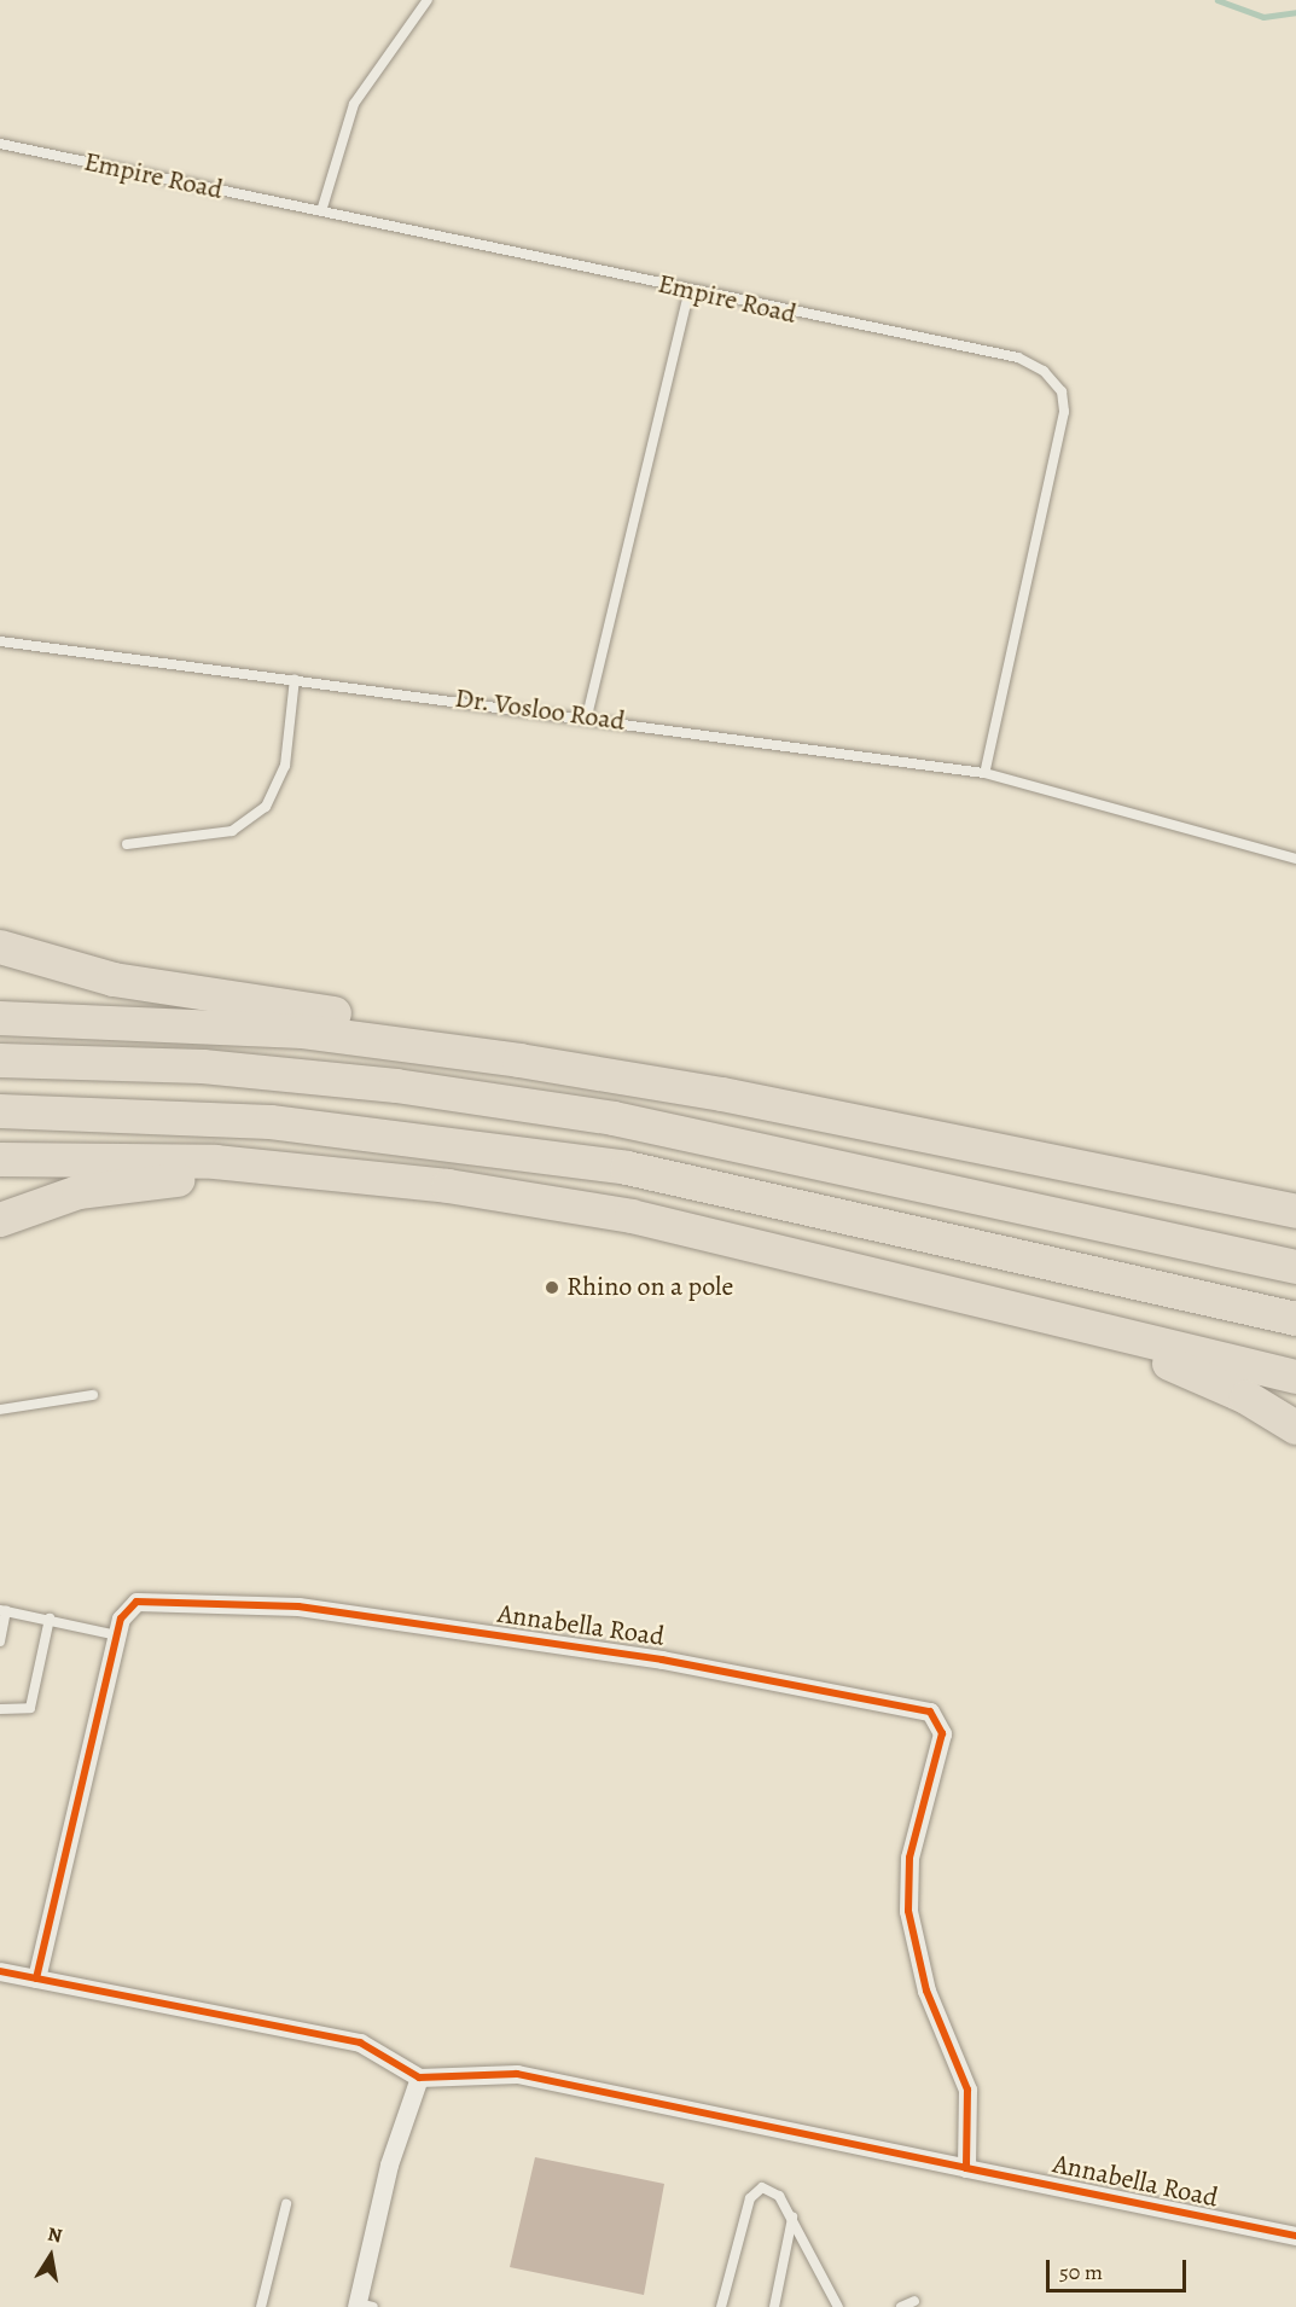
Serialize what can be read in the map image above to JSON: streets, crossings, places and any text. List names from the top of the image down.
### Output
{
  "streets": {
    "street": ["Annabella Road"],
    "lane": ["Empire Road", "Dr. Vosloo Road"]
  },
  "crossings": [
    ["Empire Road", "Dr. Vosloo Road"]
  ],
  "places": ["Rhino on a pole"],
  "scale_bar": "50 m",
  "north": "top"
}
